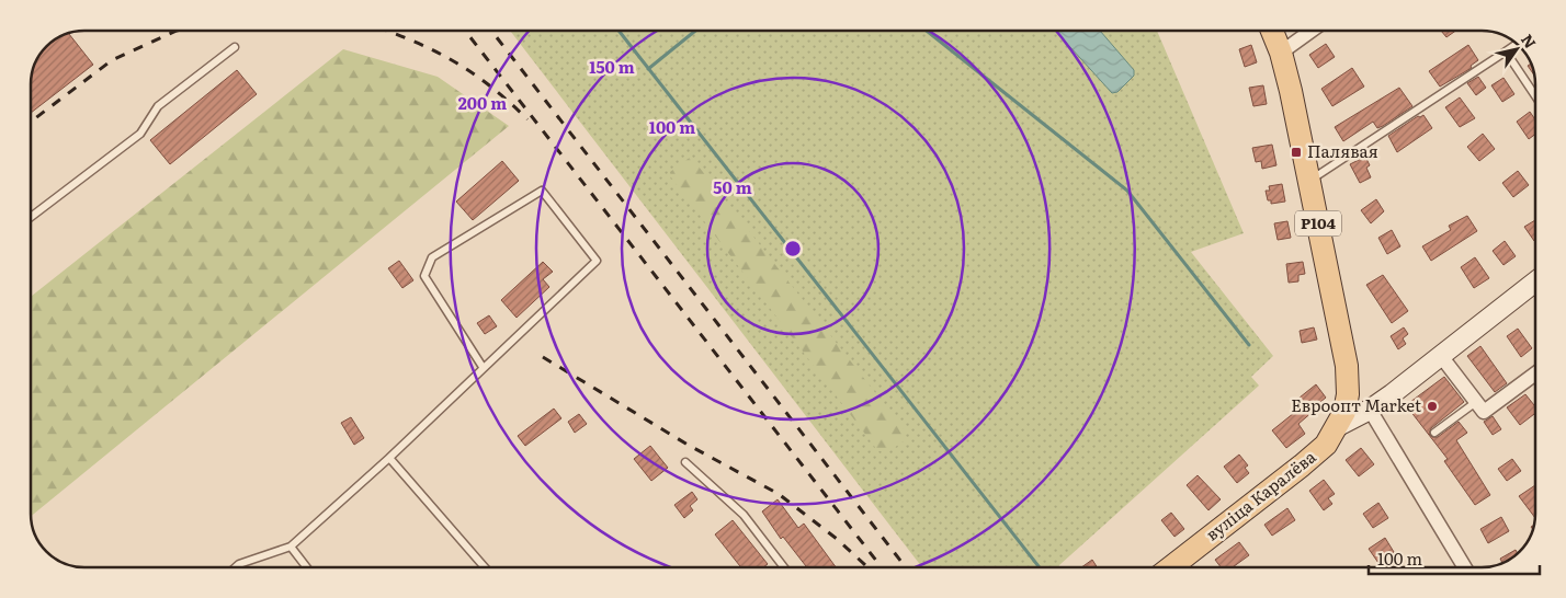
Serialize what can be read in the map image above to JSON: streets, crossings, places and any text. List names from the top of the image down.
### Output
{
  "streets": {
    "main road": ["Р104", "вуліца Каралёва"]
  },
  "crossings": [
    ["Р104", "вуліца Каралёва"]
  ],
  "places": {
    "transit": ["Палявая"],
    "other": ["Евроопт Market"]
  },
  "scale_bar": "100 m",
  "north": "top right",
  "rings": [
    "150 m",
    "200 m",
    "100 m",
    "50 m"
  ]
}
